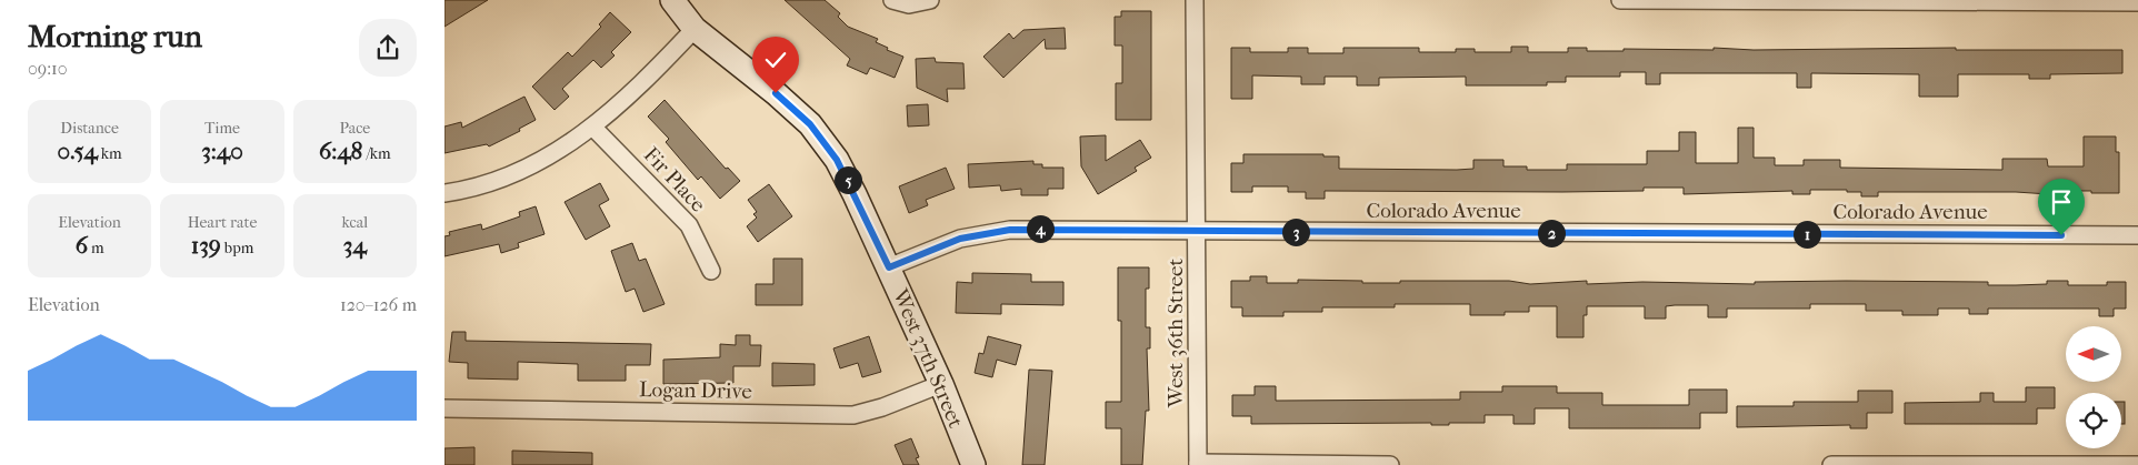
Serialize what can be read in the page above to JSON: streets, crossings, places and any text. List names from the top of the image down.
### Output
{
  "streets": {
    "street": [
      "Fir Place",
      "Colorado Avenue",
      "West 36th Street",
      "West 37th Street",
      "Logan Drive"
    ]
  },
  "crossings": [
    ["Colorado Avenue", "West 36th Street"],
    ["Colorado Avenue", "West 37th Street"],
    ["West 37th Street", "Logan Drive"]
  ],
  "north": "left",
  "page": {
    "heading": ["Morning run", "09:10"],
    "stats": [
      ["Distance", "0.54 km"],
      ["Time", "3:40"],
      ["Pace", "6:48 /km"],
      ["Elevation", "6 m"],
      ["Heart rate", "139 bpm"],
      ["kcal", "34"]
    ],
    "pins": [
      "5",
      "4",
      "3",
      "2",
      "1"
    ],
    "chart": ["Elevation", "120–126 m"]
  }
}
